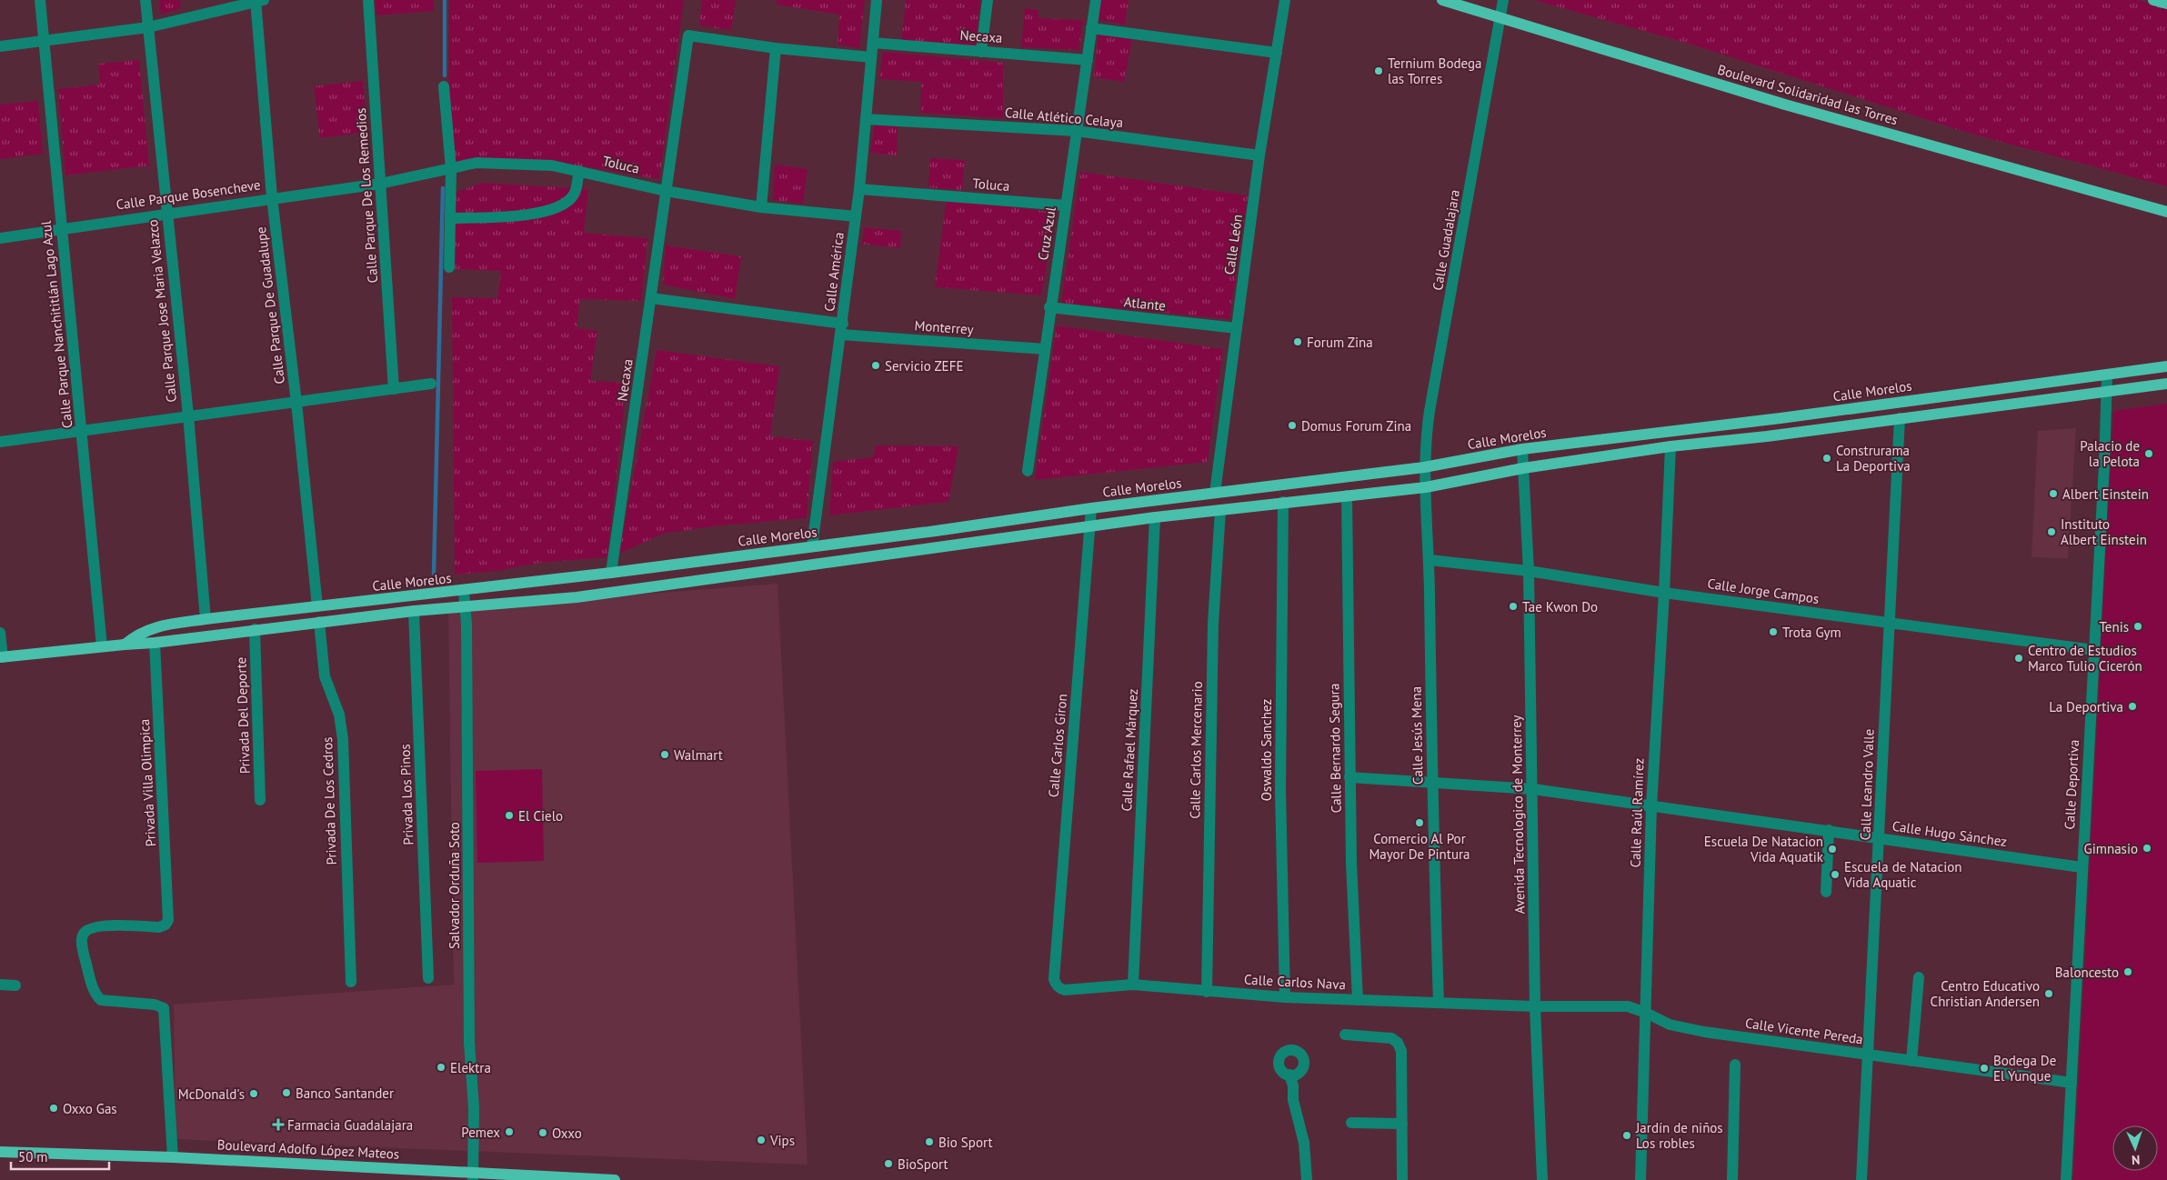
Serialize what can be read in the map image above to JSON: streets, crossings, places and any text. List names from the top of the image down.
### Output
{
  "streets": {
    "main road": ["Boulevard Solidaridad las Torres", "Calle Morelos", "Boulevard Adolfo López Mateos"],
    "street": [
      "Necaxa",
      "Calle Atlético Celaya",
      "Toluca",
      "Calle Parque Bosencheve",
      "Calle Parque De Los Remedios",
      "Cruz Azul",
      "Calle Guadalajara",
      "Calle León",
      "Calle América",
      "Atlante",
      "Calle Parque De Guadalupe",
      "Calle Parque Jose Maria Velazco",
      "Calle Parque Nanchititlán Lago Azul",
      "Monterrey",
      "Calle Jorge Campos",
      "Privada Del Deporte",
      "Calle Jesús Mena",
      "Calle Carlos Giron",
      "Calle Bernardo Segura",
      "Calle Rafael Márquez",
      "Calle Carlos Mercenario",
      "Oswaldo Sanchez",
      "Privada Villa Olimpica",
      "Calle Leandro Valle",
      "Calle Deportiva",
      "Privada Los Pinos",
      "Privada De Los Cedros",
      "Calle Raúl Ramírez",
      "Avenida Tecnologico de Monterrey",
      "Calle Hugo Sánchez",
      "Salvador Orduña Soto",
      "Calle Carlos Nava",
      "Calle Vicente Pereda"
    ]
  },
  "crossings": [
    ["Necaxa", "Toluca"],
    ["Necaxa", "Cruz Azul"],
    ["Necaxa", "Calle América"],
    ["Necaxa", "Monterrey"],
    ["Necaxa", "Calle Morelos"],
    ["Boulevard Solidaridad las Torres", "Calle Guadalajara"],
    ["Calle Atlético Celaya", "Cruz Azul"],
    ["Calle Atlético Celaya", "Calle León"],
    ["Calle Atlético Celaya", "Calle América"],
    ["Toluca", "Calle Parque Bosencheve"],
    ["Toluca", "Calle Parque De Los Remedios"],
    ["Toluca", "Cruz Azul"],
    ["Toluca", "Calle América"],
    ["Calle Parque Bosencheve", "Calle Parque De Los Remedios"],
    ["Calle Parque Bosencheve", "Calle Parque De Guadalupe"],
    ["Calle Parque Bosencheve", "Calle Parque Jose Maria Velazco"],
    ["Calle Parque Bosencheve", "Calle Parque Nanchititlán Lago Azul"],
    ["Cruz Azul", "Atlante"],
    ["Cruz Azul", "Monterrey"],
    ["Calle Guadalajara", "Calle Morelos"],
    ["Calle Guadalajara", "Calle Jesús Mena"],
    ["Calle León", "Atlante"],
    ["Calle León", "Calle Morelos"],
    ["Calle América", "Monterrey"],
    ["Calle América", "Calle Morelos"],
    ["Calle Parque De Guadalupe", "Calle Morelos"],
    ["Calle Parque Jose Maria Velazco", "Calle Morelos"],
    ["Calle Parque Nanchititlán Lago Azul", "Calle Morelos"],
    ["Calle Morelos", "Privada Del Deporte"],
    ["Calle Morelos", "Calle Jesús Mena"],
    ["Calle Morelos", "Calle Carlos Giron"],
    ["Calle Morelos", "Calle Bernardo Segura"],
    ["Calle Morelos", "Calle Rafael Márquez"],
    ["Calle Morelos", "Calle Carlos Mercenario"],
    ["Calle Morelos", "Oswaldo Sanchez"],
    ["Calle Morelos", "Privada Villa Olimpica"],
    ["Calle Morelos", "Calle Leandro Valle"],
    ["Calle Morelos", "Calle Deportiva"],
    ["Calle Morelos", "Privada Los Pinos"],
    ["Calle Morelos", "Privada De Los Cedros"],
    ["Calle Morelos", "Calle Raúl Ramírez"],
    ["Calle Morelos", "Avenida Tecnologico de Monterrey"],
    ["Calle Morelos", "Salvador Orduña Soto"],
    ["Calle Jorge Campos", "Calle Jesús Mena"],
    ["Calle Jorge Campos", "Calle Leandro Valle"],
    ["Calle Jorge Campos", "Calle Deportiva"],
    ["Calle Jorge Campos", "Calle Raúl Ramírez"],
    ["Calle Jorge Campos", "Avenida Tecnologico de Monterrey"],
    ["Calle Jesús Mena", "Calle Hugo Sánchez"],
    ["Calle Jesús Mena", "Calle Carlos Nava"],
    ["Calle Carlos Giron", "Calle Carlos Nava"],
    ["Calle Bernardo Segura", "Calle Hugo Sánchez"],
    ["Calle Bernardo Segura", "Calle Carlos Nava"],
    ["Calle Rafael Márquez", "Calle Carlos Nava"],
    ["Calle Carlos Mercenario", "Calle Carlos Nava"],
    ["Oswaldo Sanchez", "Calle Carlos Nava"],
    ["Privada Villa Olimpica", "Boulevard Adolfo López Mateos"],
    ["Calle Leandro Valle", "Calle Hugo Sánchez"],
    ["Calle Leandro Valle", "Calle Vicente Pereda"],
    ["Calle Deportiva", "Calle Hugo Sánchez"],
    ["Calle Deportiva", "Calle Vicente Pereda"],
    ["Calle Raúl Ramírez", "Calle Hugo Sánchez"],
    ["Calle Raúl Ramírez", "Calle Vicente Pereda"],
    ["Avenida Tecnologico de Monterrey", "Calle Hugo Sánchez"],
    ["Avenida Tecnologico de Monterrey", "Calle Carlos Nava"],
    ["Avenida Tecnologico de Monterrey", "Calle Vicente Pereda"],
    ["Salvador Orduña Soto", "Boulevard Adolfo López Mateos"],
    ["Calle Carlos Nava", "Calle Vicente Pereda"]
  ],
  "places": {
    "other": [
      "Ternium Bodega las Torres",
      "Forum Zina",
      "Servicio ZEFE",
      "Domus Forum Zina",
      "Palacio de la Pelota",
      "Construrama La Deportiva",
      "Albert Einstein",
      "Instituto Albert Einstein",
      "Tae Kwon Do",
      "Tenis",
      "Trota Gym",
      "Centro de Estudios Marco Tulio Cicerón",
      "La Deportiva",
      "Walmart",
      "El Cielo",
      "Comercio Al Por Mayor De Pintura",
      "Gimnasio",
      "Escuela De Natacion Vida Aquatik",
      "Escuela de Natacion Vida Aquatic",
      "Baloncesto",
      "Centro Educativo Christian Andersen",
      "Elektra",
      "Bodega De El Yunque",
      "Banco Santander",
      "McDonald's",
      "Oxxo Gas",
      "Pemex",
      "Oxxo",
      "Jardín de niños Los robles",
      "Vips",
      "Bio Sport",
      "BioSport"
    ],
    "health": ["Farmacia Guadalajara"]
  },
  "scale_bar": "50 m",
  "north": "bottom"
}
